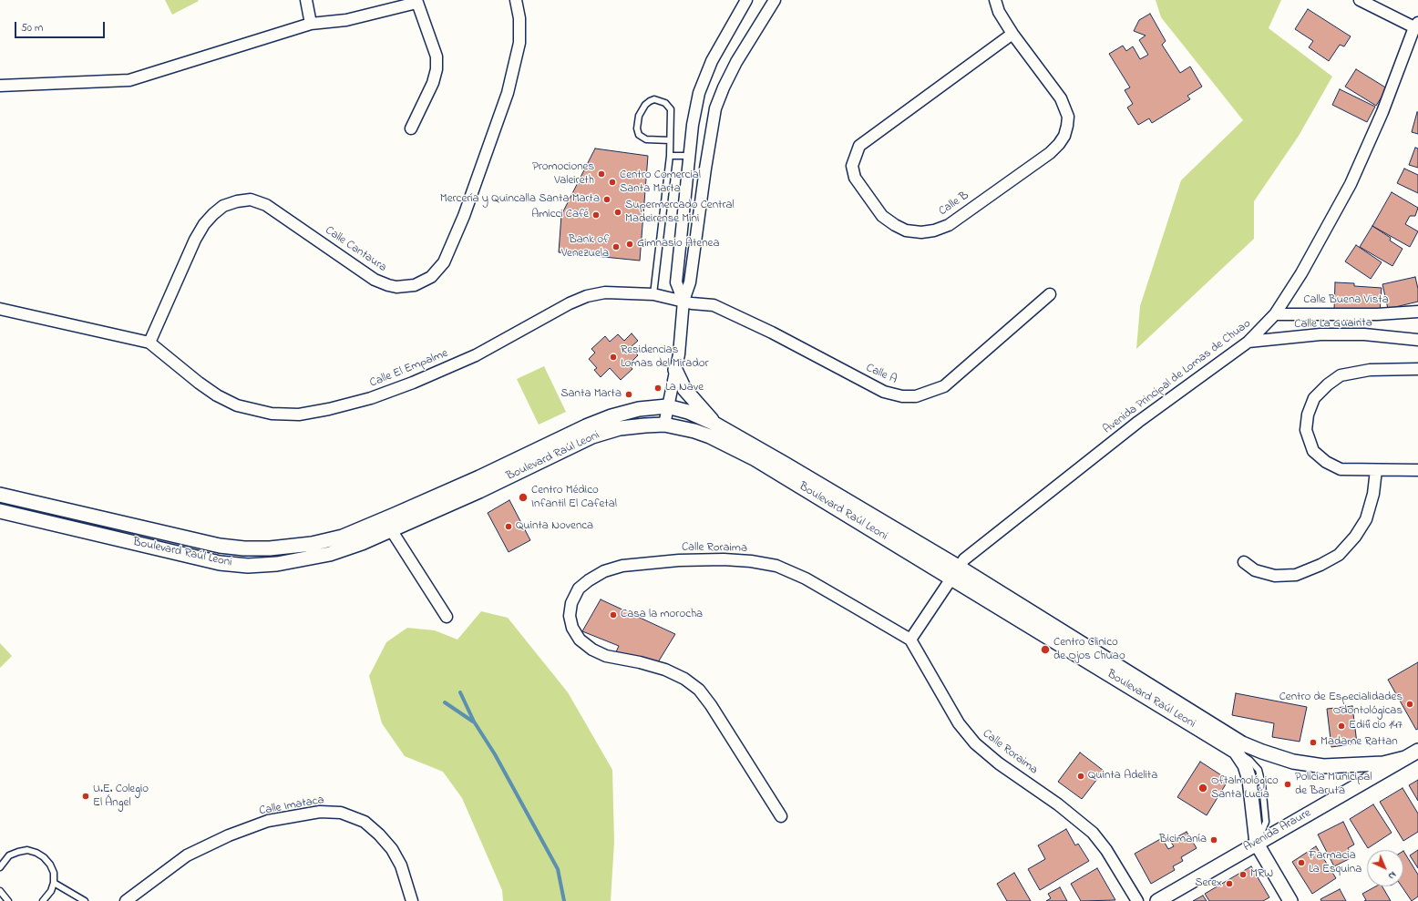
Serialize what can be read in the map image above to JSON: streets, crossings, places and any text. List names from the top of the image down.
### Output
{
  "streets": {
    "street": [
      "Calle B",
      "Calle Cantaura",
      "Calle Buena Vista",
      "Calle La Guairita",
      "Calle El Empalme",
      "Calle A",
      "Avenida Principal de Lomas de Chuao",
      "Boulevard Raúl Leoni",
      "Calle Roraima",
      "Calle Imataca",
      "Avenida Araure"
    ]
  },
  "crossings": [
    ["Calle Cantaura", "Calle El Empalme"],
    ["Calle Buena Vista", "Avenida Principal de Lomas de Chuao"],
    ["Calle La Guairita", "Avenida Principal de Lomas de Chuao"],
    ["Calle El Empalme", "Calle A"],
    ["Avenida Principal de Lomas de Chuao", "Boulevard Raúl Leoni"],
    ["Avenida Principal de Lomas de Chuao", "Calle Roraima"],
    ["Boulevard Raúl Leoni", "Avenida Araure"]
  ],
  "places": [
    "Promociones Valeireth",
    "Centro Comercial Santa Marta",
    "Mercería y Quincalla Santa Marta",
    "Supermercado Central Madeirense Mini",
    "Amicci Café",
    "Gimnasio Atenea",
    "Bank of Venezuela",
    "Residencias Lomas del Mirador",
    "La Nave",
    "Santa Marta",
    "Centro Médico Infantil El Cafetal",
    "Quinta Novenca",
    "Casa la morocha",
    "Centro Clinico de Ojos Chuao",
    "Centro de Especialidades Odontológicas",
    "Edificio 147",
    "Madame Rattan",
    "Quinta Adelita",
    "Policía Municipal de Baruta",
    "Oftalmológico Santa Lucía",
    "U.E. Colegio El Ángel",
    "Bicimanía",
    "Farmacia La Esquina",
    "MRW",
    "Serex"
  ],
  "scale_bar": "50 m",
  "north": "bottom right"
}
